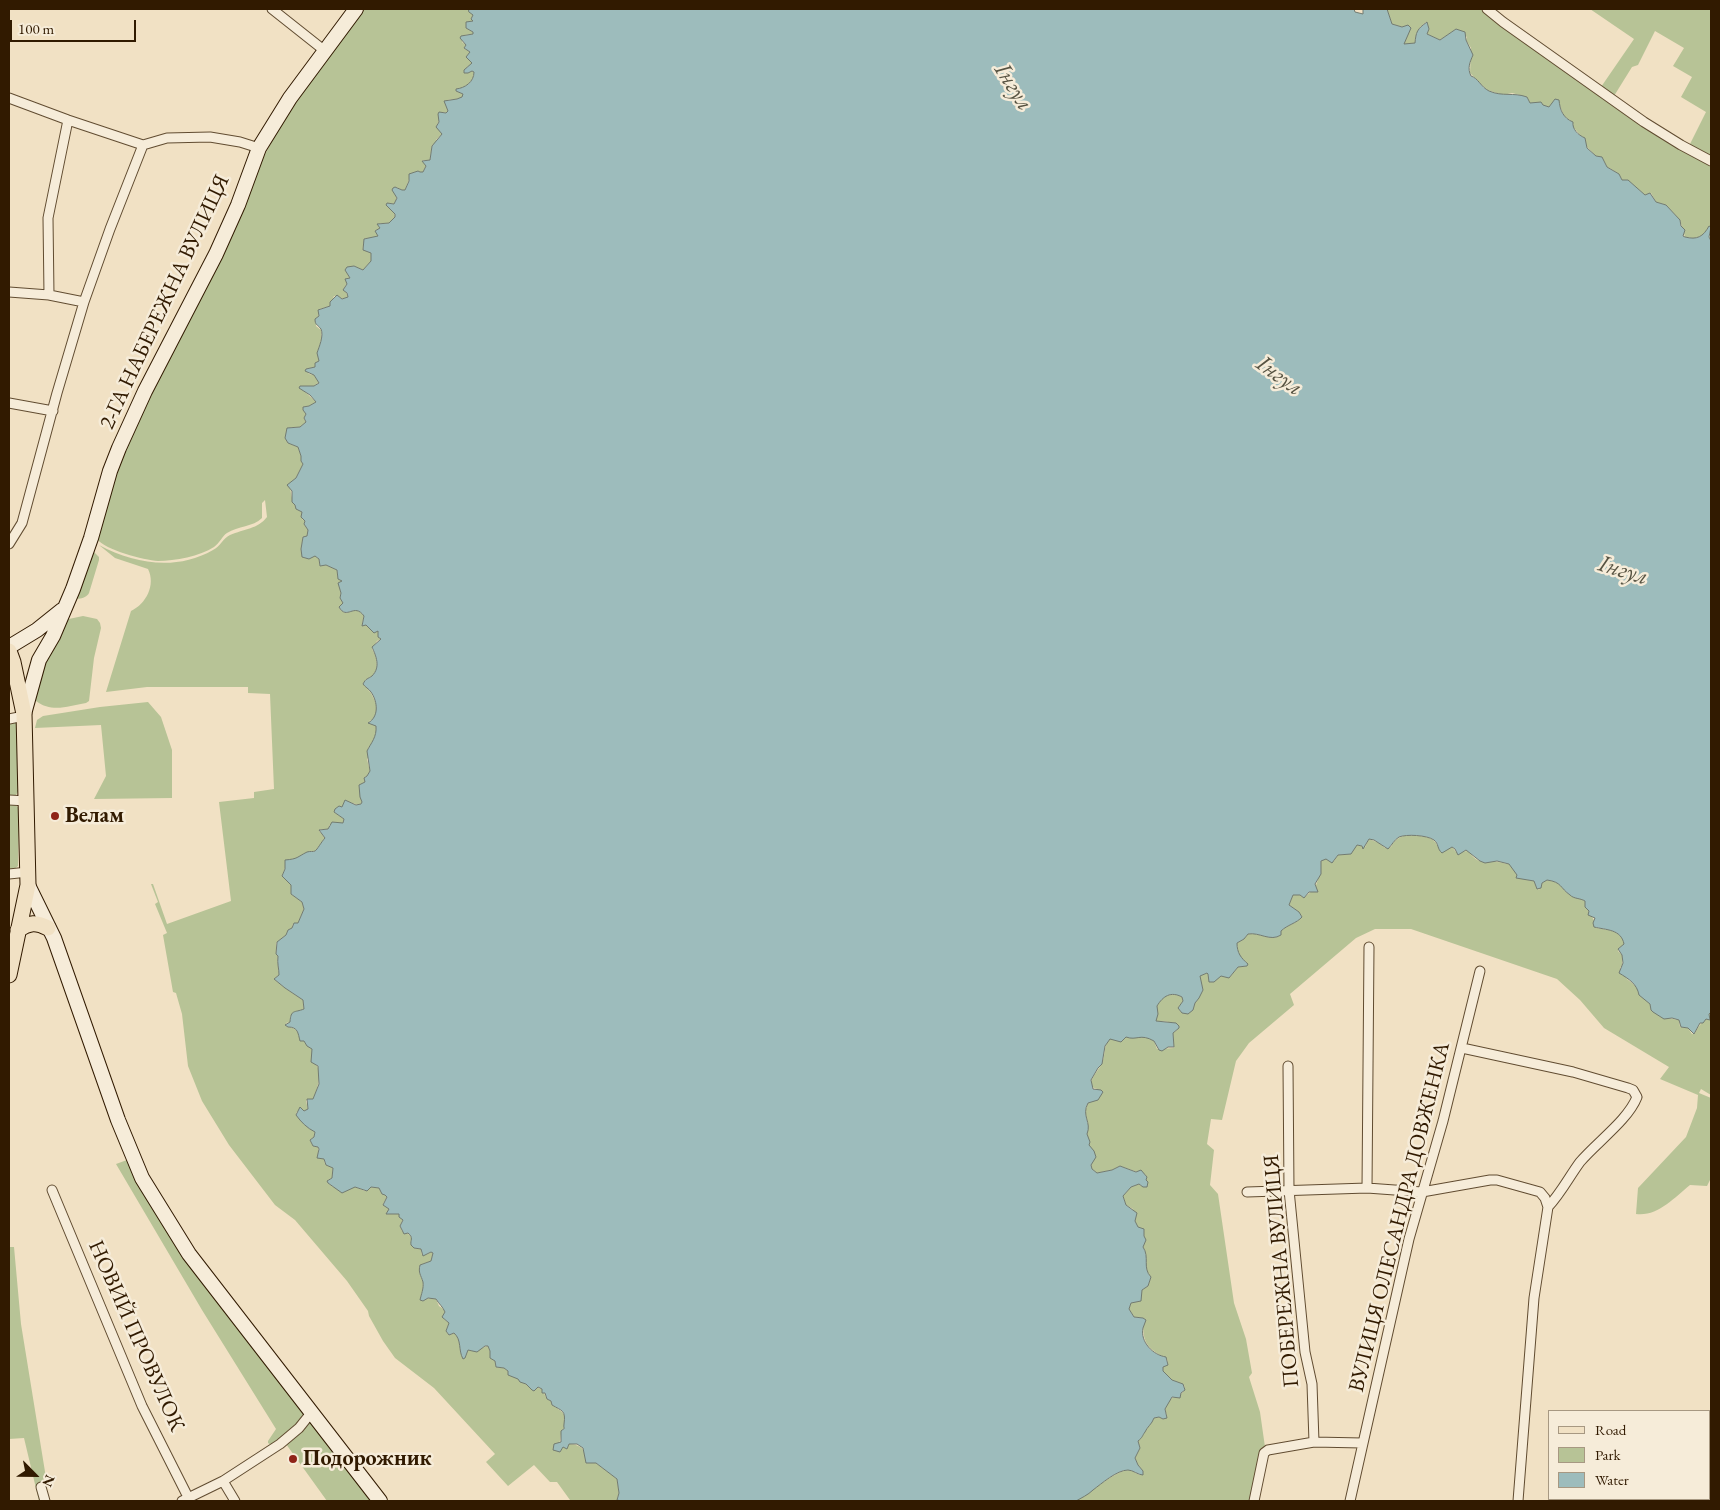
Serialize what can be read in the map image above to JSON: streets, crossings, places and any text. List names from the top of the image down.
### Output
{
  "streets": {
    "main road": ["2-ГА НАБЕРЕЖНА ВУЛИЦЯ"],
    "street": ["ВУЛИЦЯ ОЛЕСАНДРА ДОВЖЕНКА", "ПОБЕРЕЖНА ВУЛИЦЯ", "НОВИЙ ПРОВУЛОК"]
  },
  "water": ["Інгул"],
  "places": ["Велам", "Подорожник"],
  "legend": ["Road", "Park", "Water"],
  "scale_bar": "100 m",
  "north": "bottom right"
}
